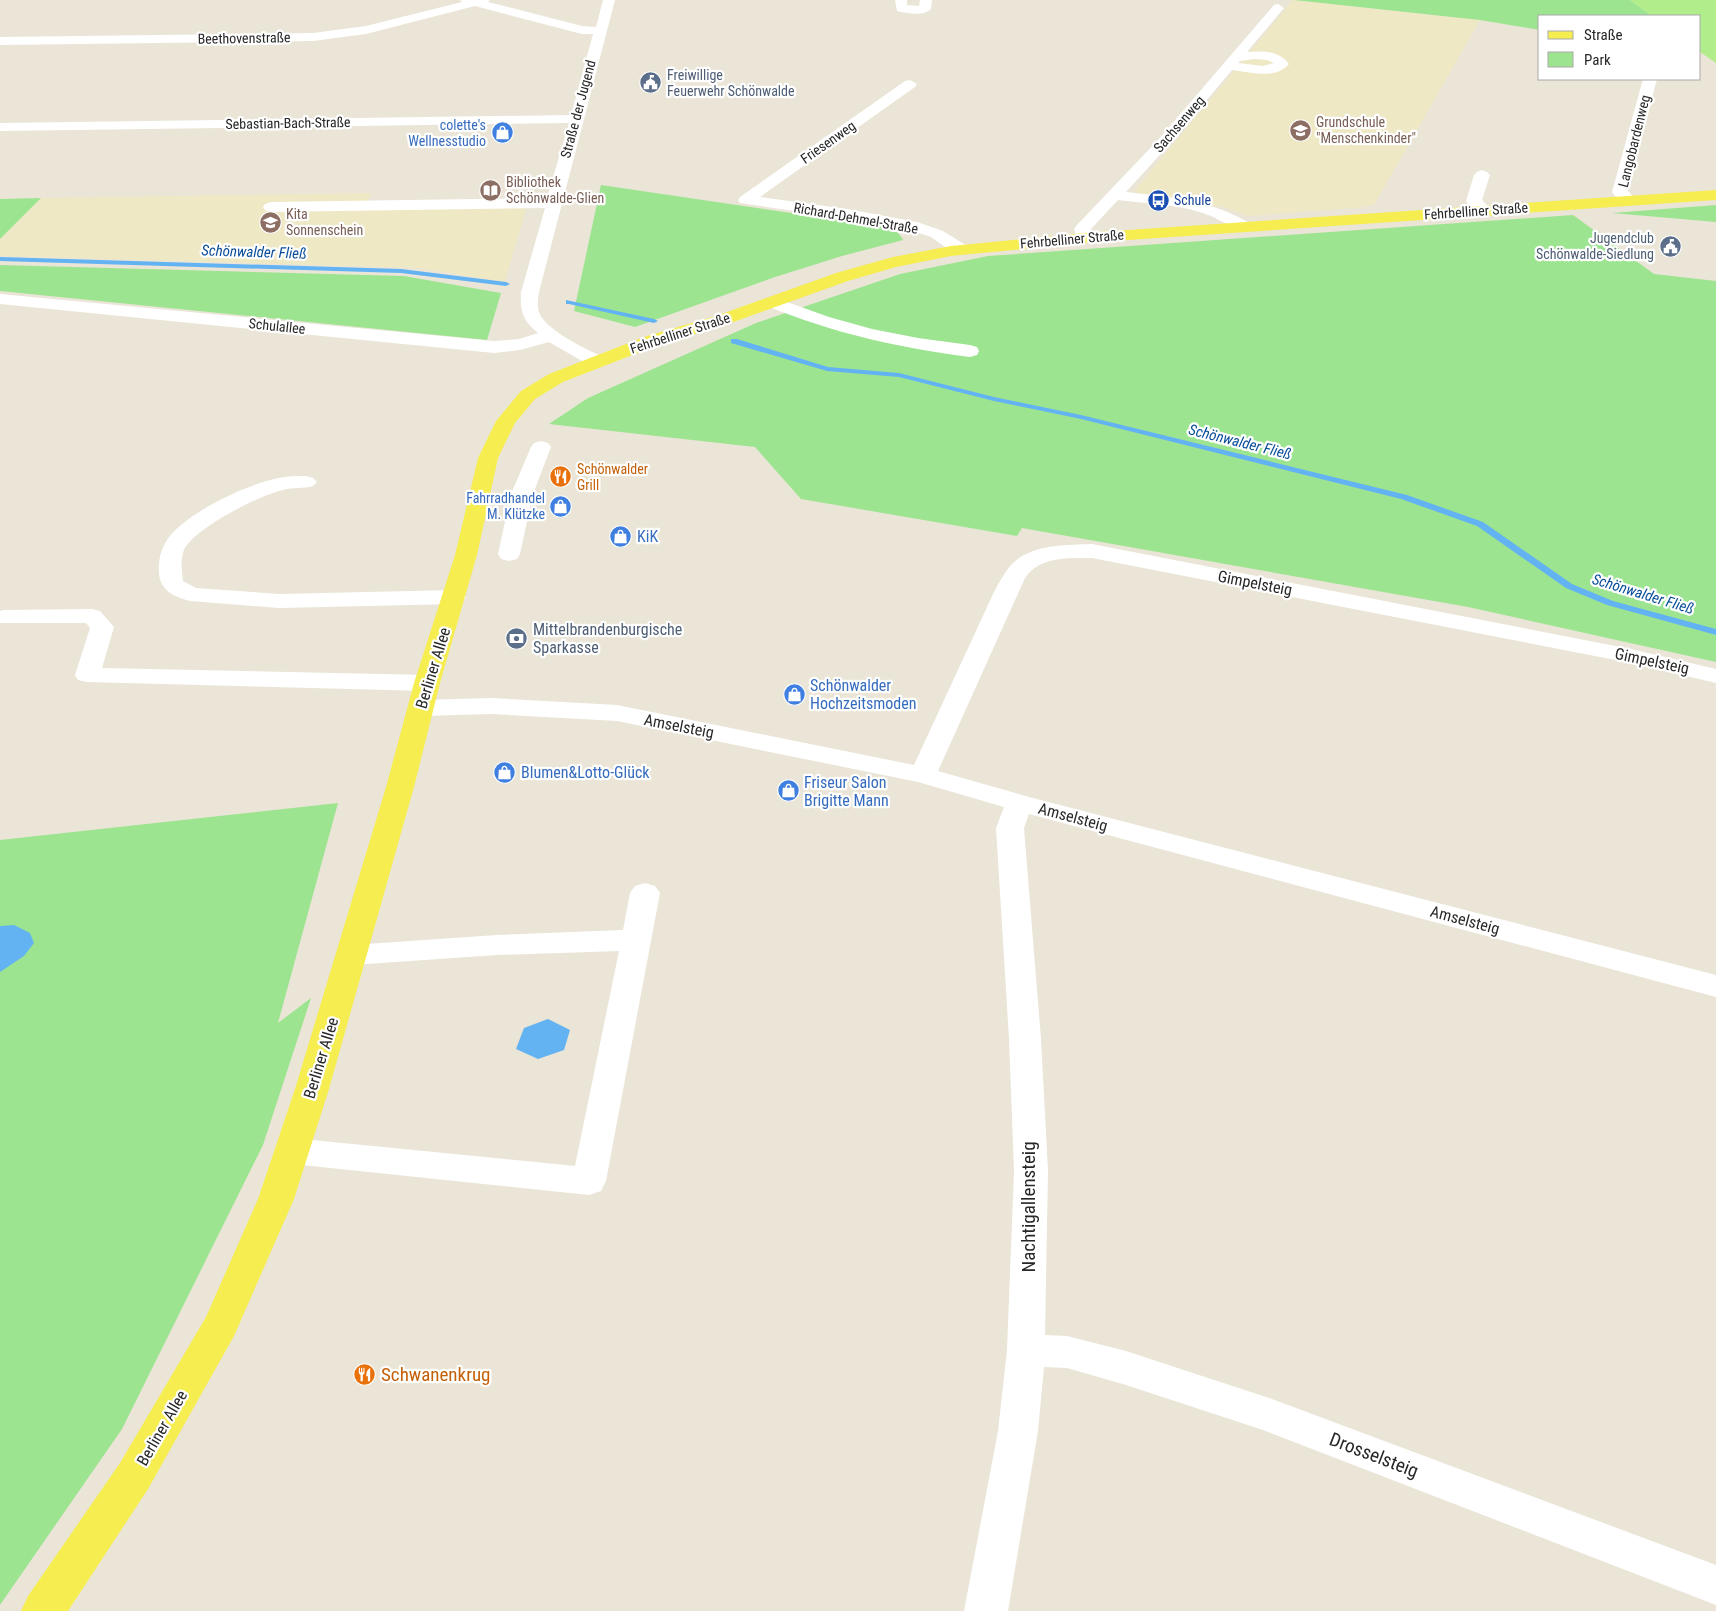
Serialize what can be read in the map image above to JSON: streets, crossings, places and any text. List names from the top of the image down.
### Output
{
  "streets": {
    "main road": ["Fehrbelliner Straße", "Berliner Allee"],
    "street": [
      "Beethovenstraße",
      "Straße der Jugend",
      "Sebastian-Bach-Straße",
      "Sachsenweg",
      "Langobardenweg",
      "Friesenweg",
      "Richard-Dehmel-Straße",
      "Schulallee",
      "Gimpelsteig",
      "Amselsteig",
      "Nachtigallensteig",
      "Drosselsteig"
    ]
  },
  "crossings": [
    ["Straße der Jugend", "Sebastian-Bach-Straße"],
    ["Straße der Jugend", "Fehrbelliner Straße"],
    ["Straße der Jugend", "Schulallee"],
    ["Sachsenweg", "Fehrbelliner Straße"],
    ["Langobardenweg", "Fehrbelliner Straße"],
    ["Friesenweg", "Richard-Dehmel-Straße"],
    ["Fehrbelliner Straße", "Richard-Dehmel-Straße"],
    ["Fehrbelliner Straße", "Berliner Allee"],
    ["Gimpelsteig", "Amselsteig"],
    ["Berliner Allee", "Amselsteig"],
    ["Amselsteig", "Nachtigallensteig"],
    ["Nachtigallensteig", "Drosselsteig"]
  ],
  "water": ["Schönwalder Fließ"],
  "places": {
    "public building": ["Freiwillige Feuerwehr Schönwalde", "Jugendclub Schönwalde-Siedlung"],
    "school or university": ["Grundschule \"Menschenkinder\"", "Kita Sonnenschein"],
    "shop": [
      "colette's Wellnesstudio",
      "Fahrradhandel M. Klützke",
      "KiK",
      "Schönwalder Hochzeitsmoden",
      "Blumen&Lotto-Glück",
      "Friseur Salon Brigitte Mann"
    ],
    "library": ["Bibliothek Schönwalde-Glien"],
    "bus stop": ["Schule"],
    "restaurant": ["Schönwalder Grill", "Schwanenkrug"],
    "bank": ["Mittelbrandenburgische Sparkasse"]
  },
  "legend": ["Straße", "Park"]
}
